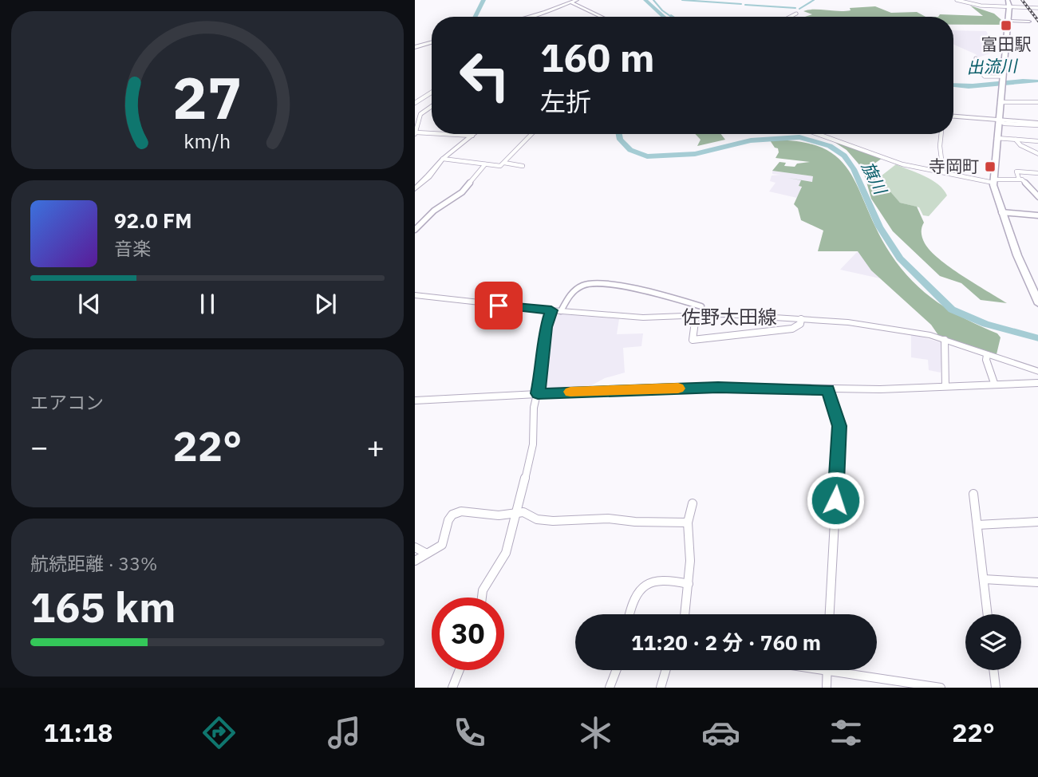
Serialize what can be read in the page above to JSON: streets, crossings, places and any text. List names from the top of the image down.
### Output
{
  "streets": {
    "main road": ["佐野太田線"]
  },
  "water": ["出流川", "旗川"],
  "places": {
    "transit": ["富田駅", "寺岡町"]
  },
  "page": {
    "turn": ["160 m", "左折"],
    "song": ["92.0 FM", "音楽"],
    "tile": [
      "エアコン",
      ["航続距離 · 33%", "165 km"]
    ],
    "heat": ["−", "22°", "+"],
    "limit": "30",
    "trip": "11:20 · 2 分 · 760 m",
    "tabs": ["11:18", "22°"],
    "gauge": ["27", "km/h"]
  }
}
